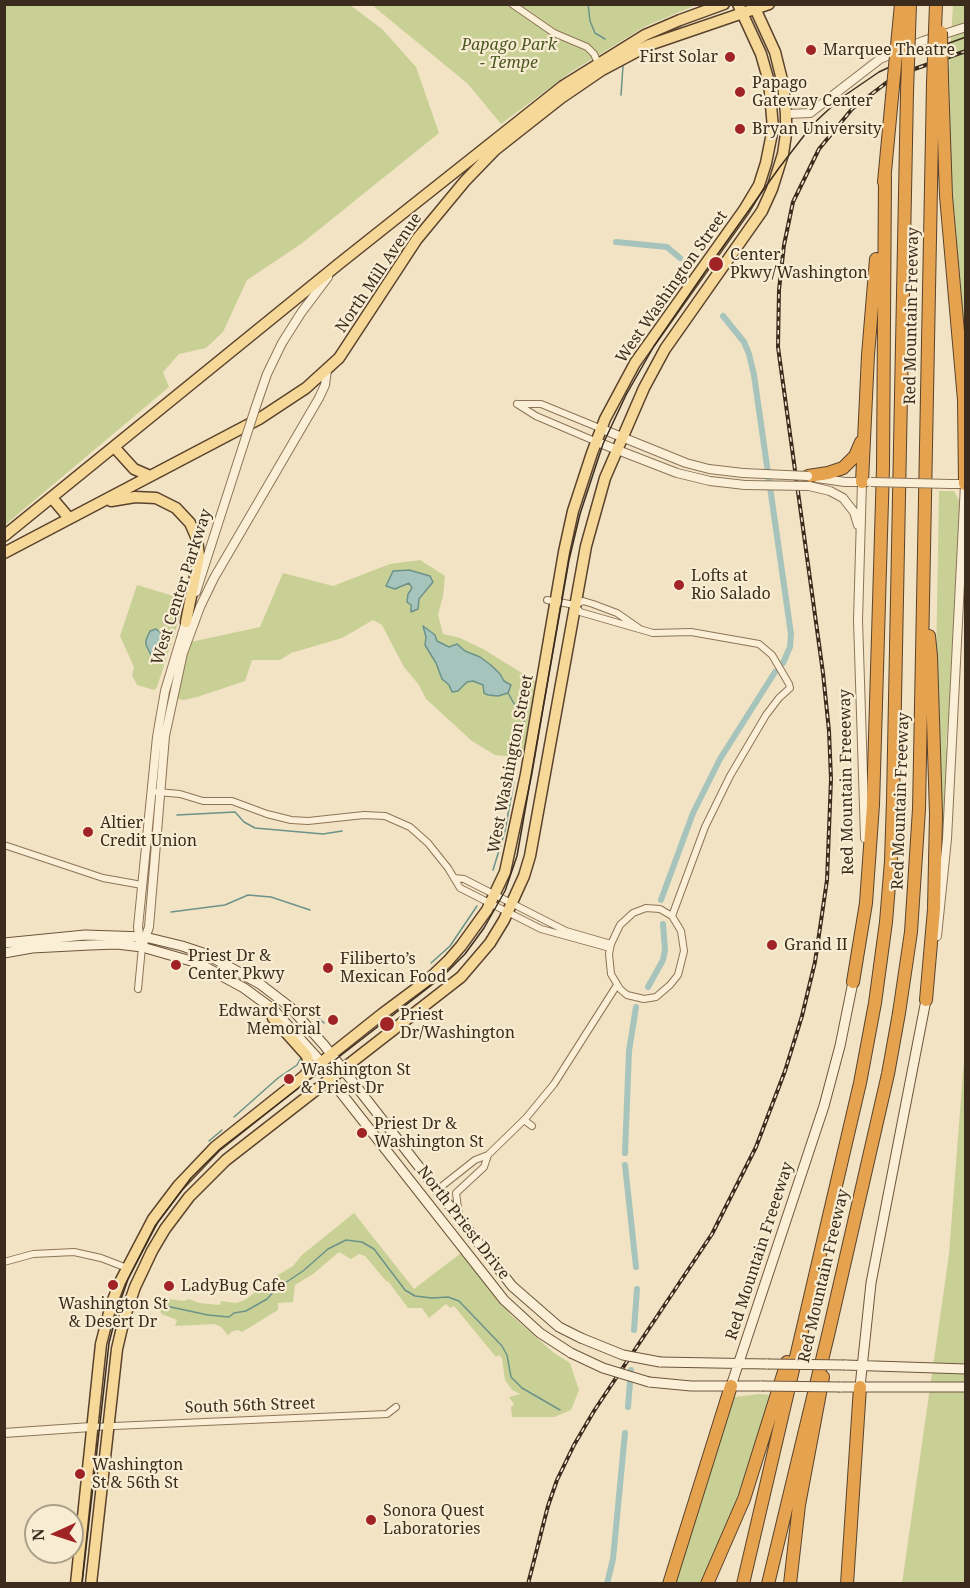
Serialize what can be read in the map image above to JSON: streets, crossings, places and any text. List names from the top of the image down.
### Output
{
  "streets": {
    "highway": ["Red Mountain Freeway"],
    "main road": [
      "North Mill Avenue",
      "West Washington Street",
      "Red Mountain Freeeway",
      "North Priest Drive"
    ],
    "street": ["West Center Parkway", "South 56th Street"]
  },
  "crossings": [
    ["North Mill Avenue", "West Washington Street"],
    ["North Mill Avenue", "West Center Parkway"],
    ["West Washington Street", "North Priest Drive"],
    ["West Washington Street", "South 56th Street"],
    ["West Center Parkway", "North Priest Drive"],
    ["Red Mountain Freeeway", "North Priest Drive"]
  ],
  "parks": ["Papago Park - Tempe"],
  "places": [
    "Marquee Theatre",
    "First Solar",
    "Papago Gateway Center",
    "Bryan University",
    "Center Pkwy/Washington",
    "Lofts at Rio Salado",
    "Altier Credit Union",
    "Grand II",
    "Priest Dr & Center Pkwy",
    "Filiberto’s Mexican Food",
    "Edward Forst Memorial",
    "Priest Dr/Washington",
    "Washington St & Priest Dr",
    "Priest Dr & Washington St",
    "Washington St & Desert Dr",
    "LadyBug Cafe",
    "Washington St & 56th St",
    "Sonora Quest Laboratories"
  ],
  "north": "left"
}
